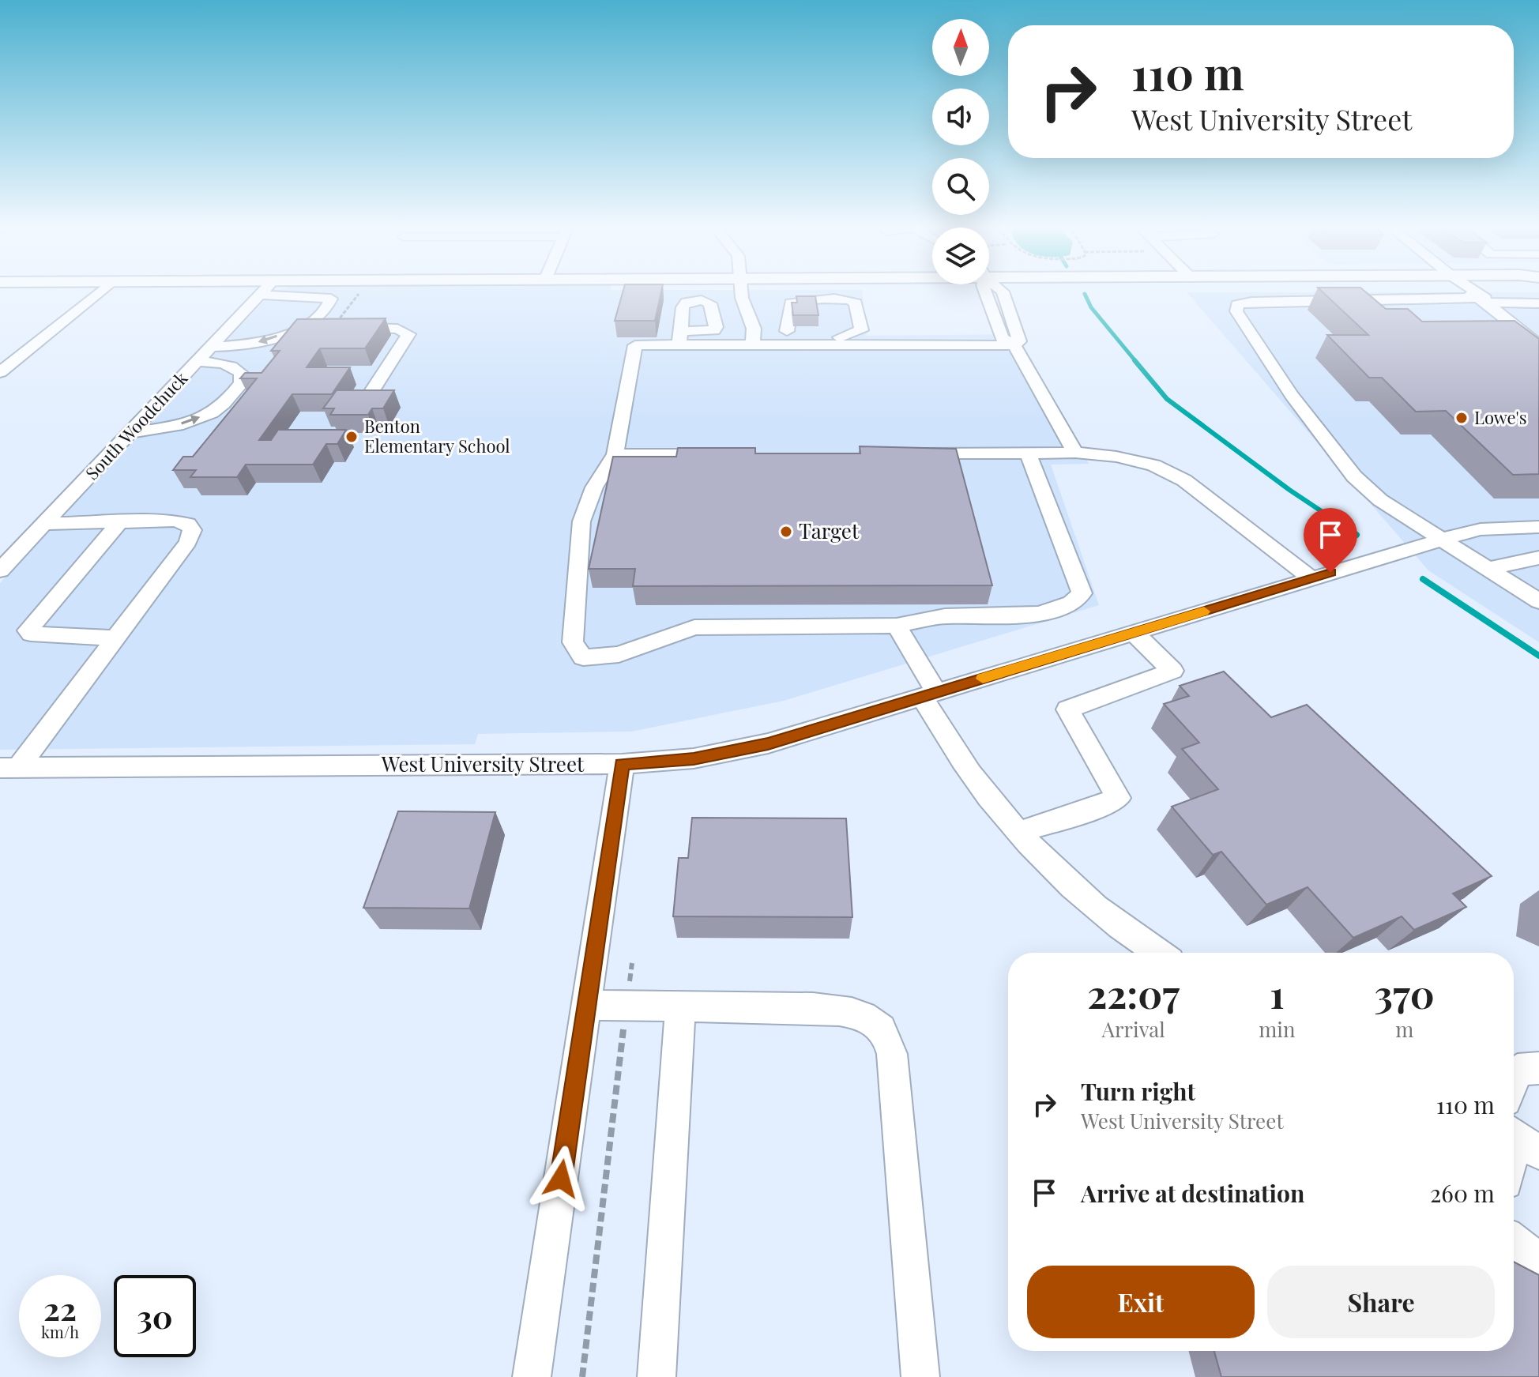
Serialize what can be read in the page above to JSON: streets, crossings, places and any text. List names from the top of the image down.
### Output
{
  "streets": {
    "street": ["South Woodchuck", "West University Street"]
  },
  "places": ["Lowe's", "Benton Elementary School", "Target"],
  "north": "top",
  "page": {
    "turn": ["110 m", "West University Street"],
    "eta": [
      "22:07",
      "Arrival",
      "1",
      "min",
      "370",
      "m"
    ],
    "list": [
      {
        "name": "Turn right",
        "note": "West University Street",
        "value": "110 m"
      },
      {
        "name": "Arrive at destination",
        "value": "260 m"
      }
    ],
    "buttons": ["Exit", "Share"],
    "speed": "22 km/h",
    "limit": "30"
  }
}
